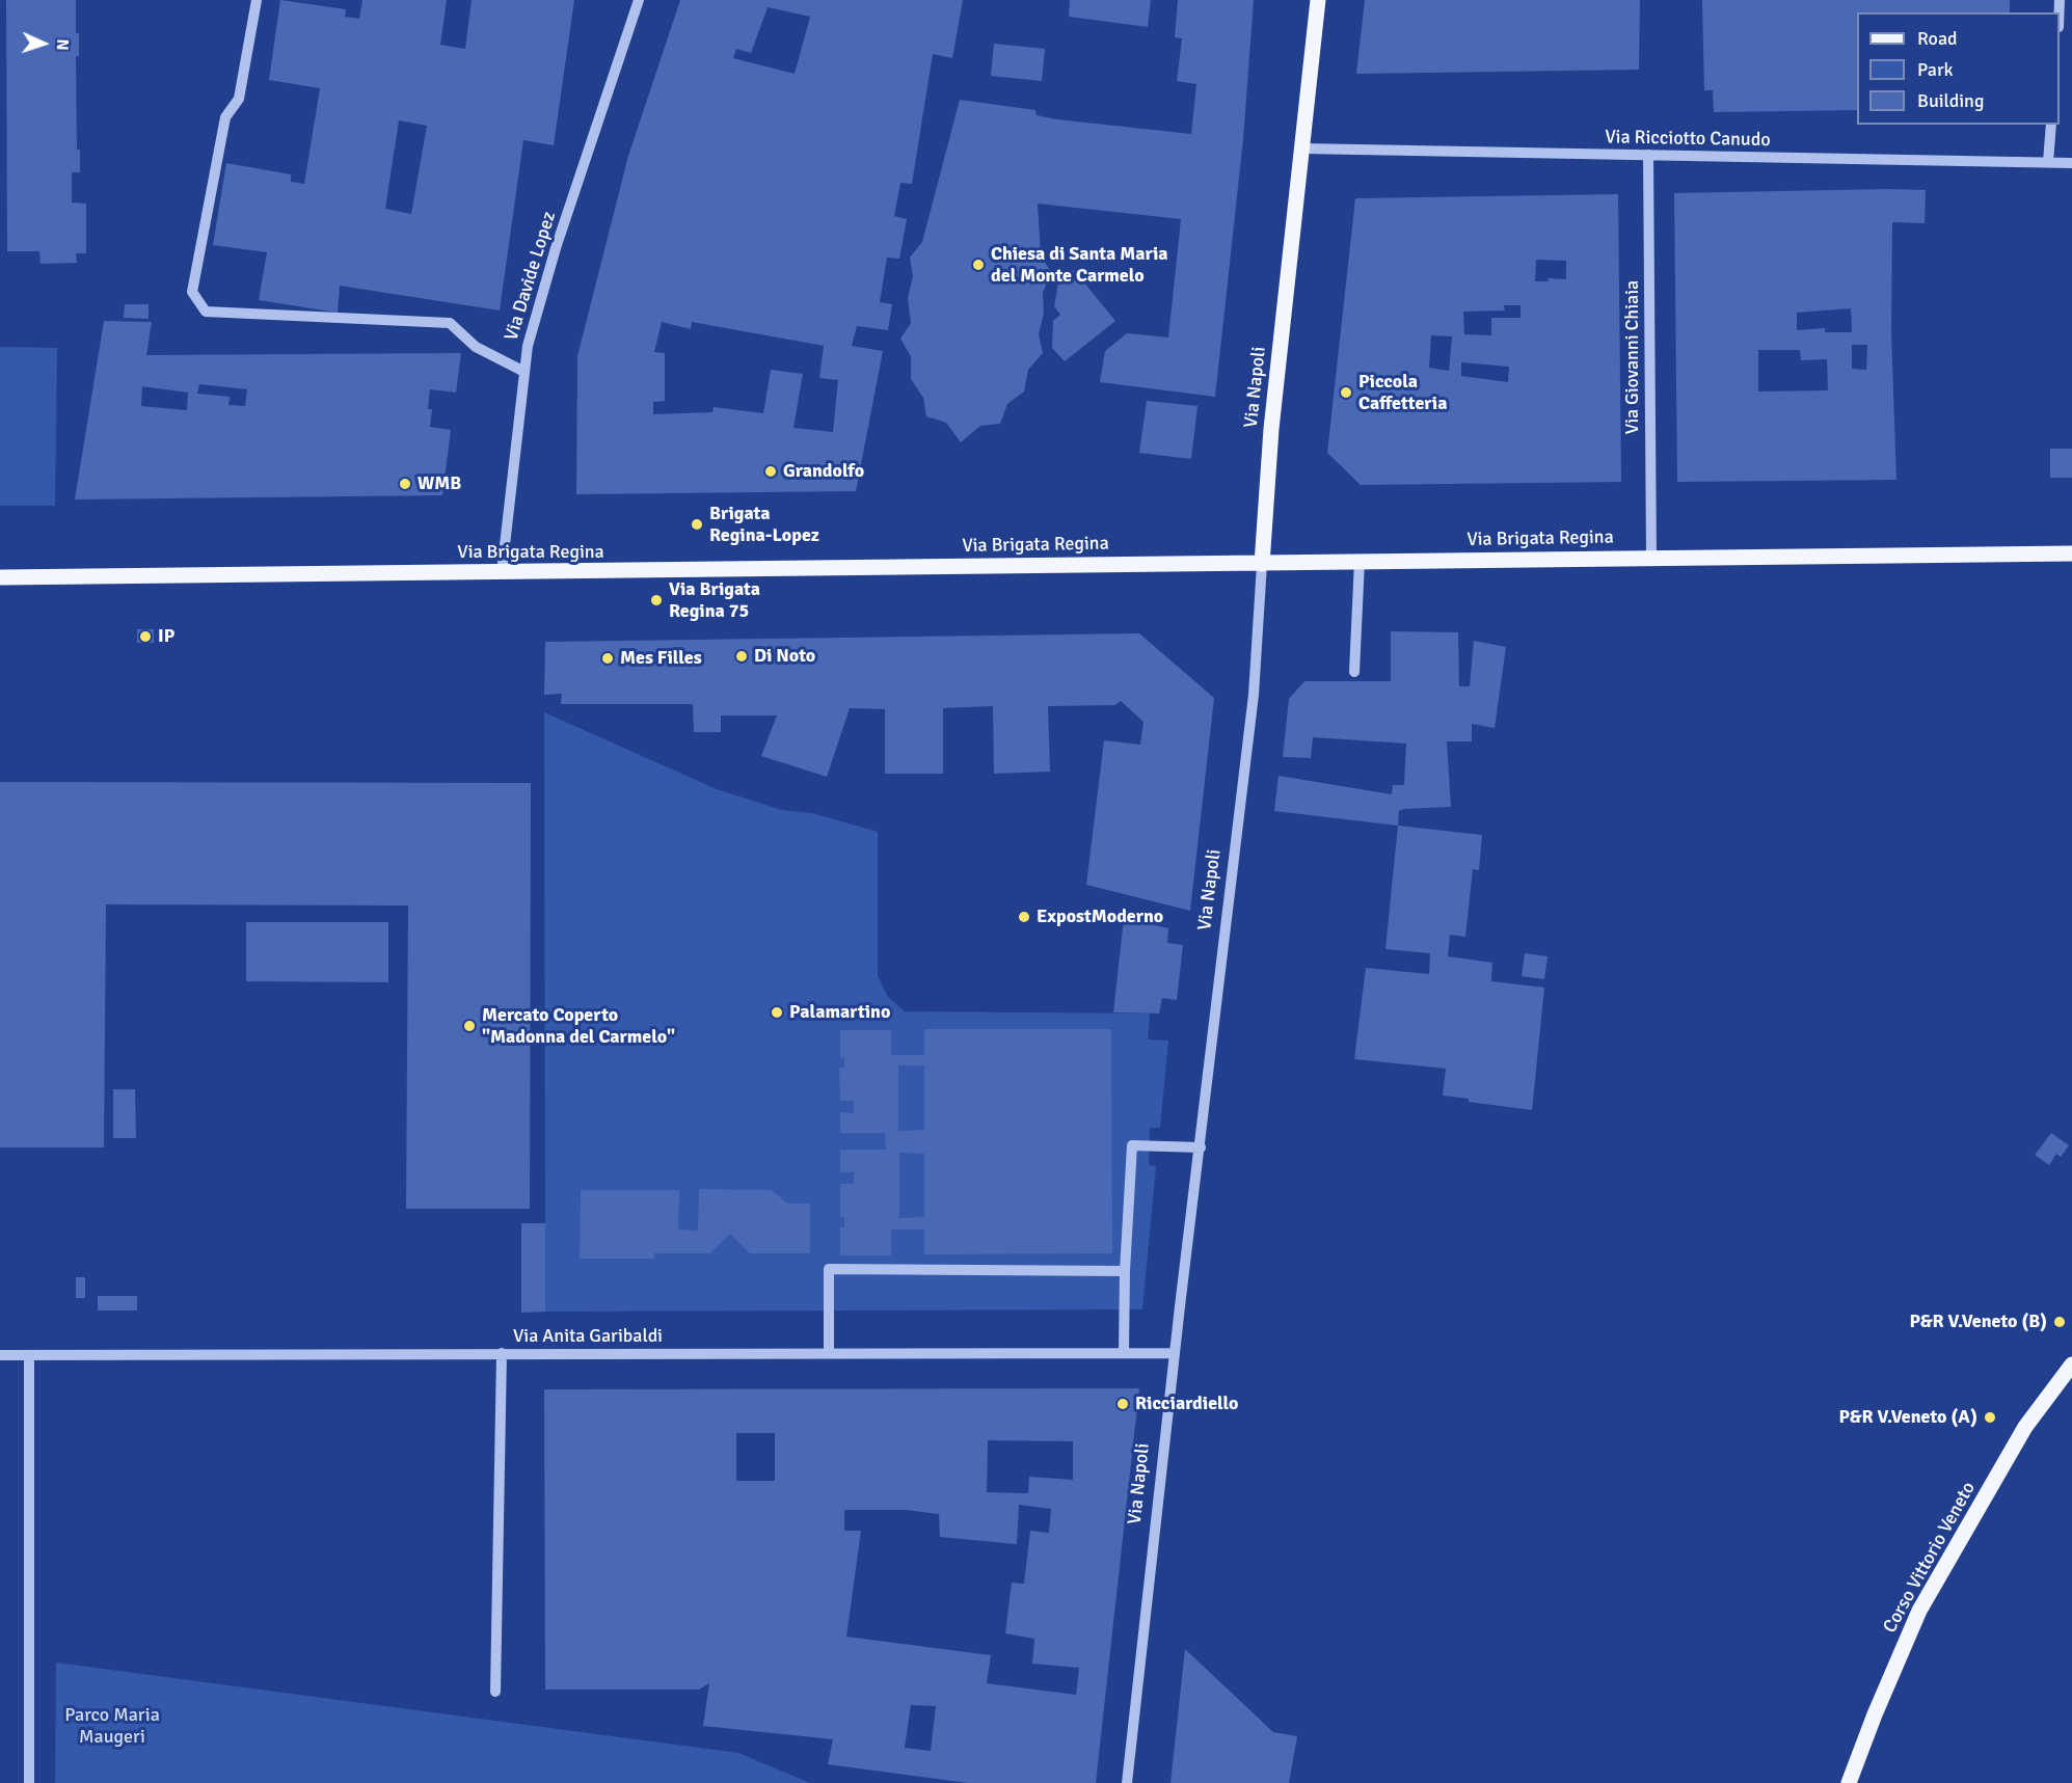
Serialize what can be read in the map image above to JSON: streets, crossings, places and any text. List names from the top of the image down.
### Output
{
  "streets": {
    "main road": ["Via Napoli", "Via Brigata Regina", "Corso Vittorio Veneto"],
    "street": [
      "Via Ricciotto Canudo",
      "Via Davide Lopez",
      "Via Giovanni Chiaia",
      "Via Anita Garibaldi"
    ]
  },
  "crossings": [
    ["Via Ricciotto Canudo", "Via Giovanni Chiaia"],
    ["Via Ricciotto Canudo", "Via Napoli"],
    ["Via Davide Lopez", "Via Brigata Regina"],
    ["Via Giovanni Chiaia", "Via Brigata Regina"],
    ["Via Napoli", "Via Brigata Regina"],
    ["Via Napoli", "Via Anita Garibaldi"]
  ],
  "parks": ["Parco Maria Maugeri"],
  "places": [
    "Chiesa di Santa Maria del Monte Carmelo",
    "Piccola Caffetteria",
    "Grandolfo",
    "WMB",
    "Brigata Regina-Lopez",
    "Via Brigata Regina 75",
    "IP",
    "Di Noto",
    "Mes Filles",
    "ExpostModerno",
    "Palamartino",
    "Mercato Coperto \"Madonna del Carmelo\"",
    "P&R V.Veneto (B)",
    "Ricciardiello",
    "P&R V.Veneto (A)"
  ],
  "legend": ["Road", "Park", "Building"],
  "north": "right"
}
